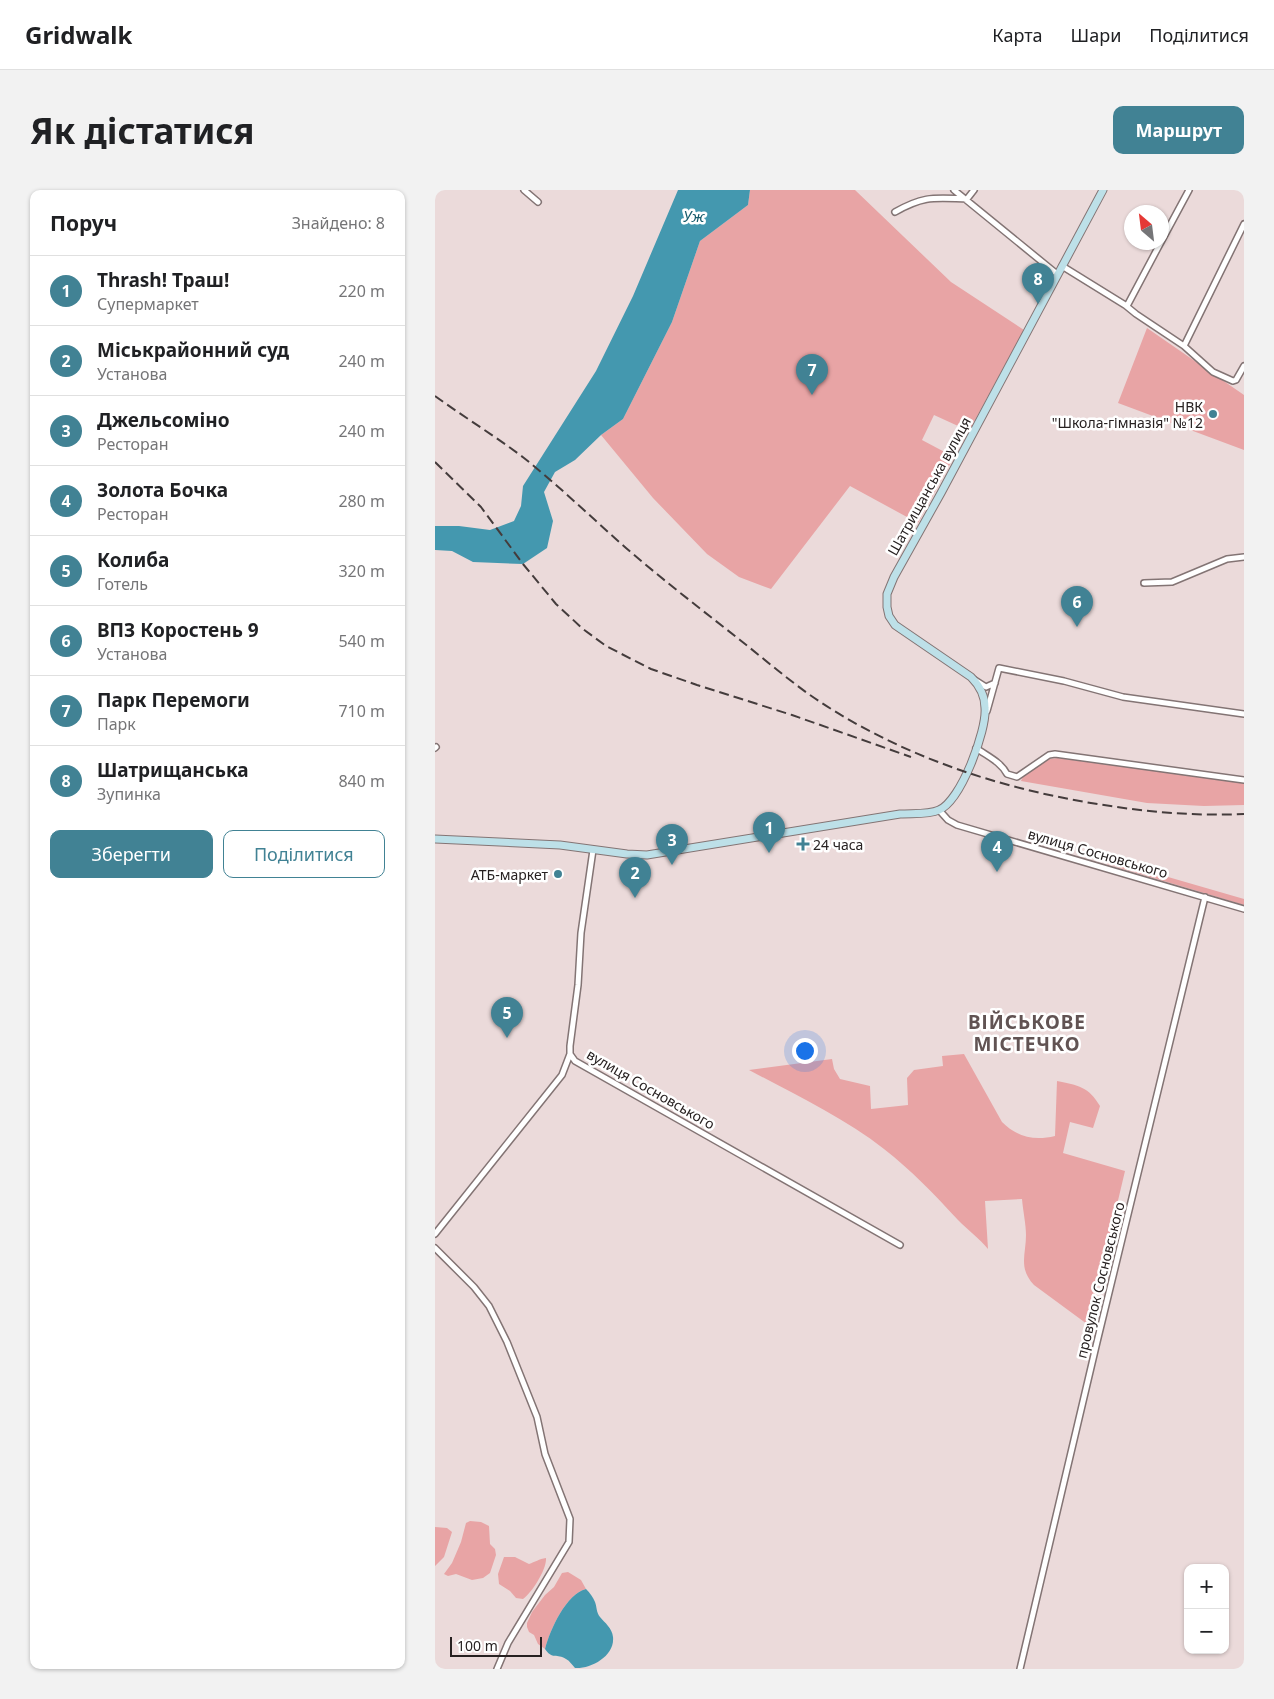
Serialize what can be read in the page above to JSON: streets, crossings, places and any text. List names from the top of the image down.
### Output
{
  "streets": {
    "street": ["Шатрищанська вулиця", "вулиця Сосновського", "провулок Сосновського"]
  },
  "crossings": [
    ["Шатрищанська вулиця", "вулиця Сосновського"],
    ["вулиця Сосновського", "провулок Сосновського"]
  ],
  "districts": ["ВІЙСЬКОВЕ МІСТЕЧКО"],
  "water": ["Уж"],
  "places": {
    "other": ["НВК \"Школа-гімназія\" №12", "АТБ-маркет"],
    "health": ["24 часа"]
  },
  "scale_bar": "100 m",
  "north": "top left",
  "page": {
    "header": "Gridwalk",
    "nav": ["Карта", "Шари", "Поділитися"],
    "buttons": [
      "Маршрут",
      ["Зберегти", "Поділитися"]
    ],
    "title": "Як дістатися",
    "heading": ["Поруч", "Знайдено: 8"],
    "list": [
      {
        "mark": "1",
        "name": "Thrash! Траш!",
        "note": "Супермаркет",
        "value": "220 m"
      },
      {
        "mark": "2",
        "name": "Міськрайонний суд",
        "note": "Установа",
        "value": "240 m"
      },
      {
        "mark": "3",
        "name": "Джельсоміно",
        "note": "Ресторан",
        "value": "240 m"
      },
      {
        "mark": "4",
        "name": "Золота Бочка",
        "note": "Ресторан",
        "value": "280 m"
      },
      {
        "mark": "5",
        "name": "Колиба",
        "note": "Готель",
        "value": "320 m"
      },
      {
        "mark": "6",
        "name": "ВПЗ Коростень 9",
        "note": "Установа",
        "value": "540 m"
      },
      {
        "mark": "7",
        "name": "Парк Перемоги",
        "note": "Парк",
        "value": "710 m"
      },
      {
        "mark": "8",
        "name": "Шатрищанська",
        "note": "Зупинка",
        "value": "840 m"
      }
    ],
    "pins": [
      "8",
      "7",
      "6",
      "1",
      "3",
      "4",
      "2",
      "5"
    ],
    "map_buttons": ["+", "−"],
    "scale": "100 m"
  }
}
